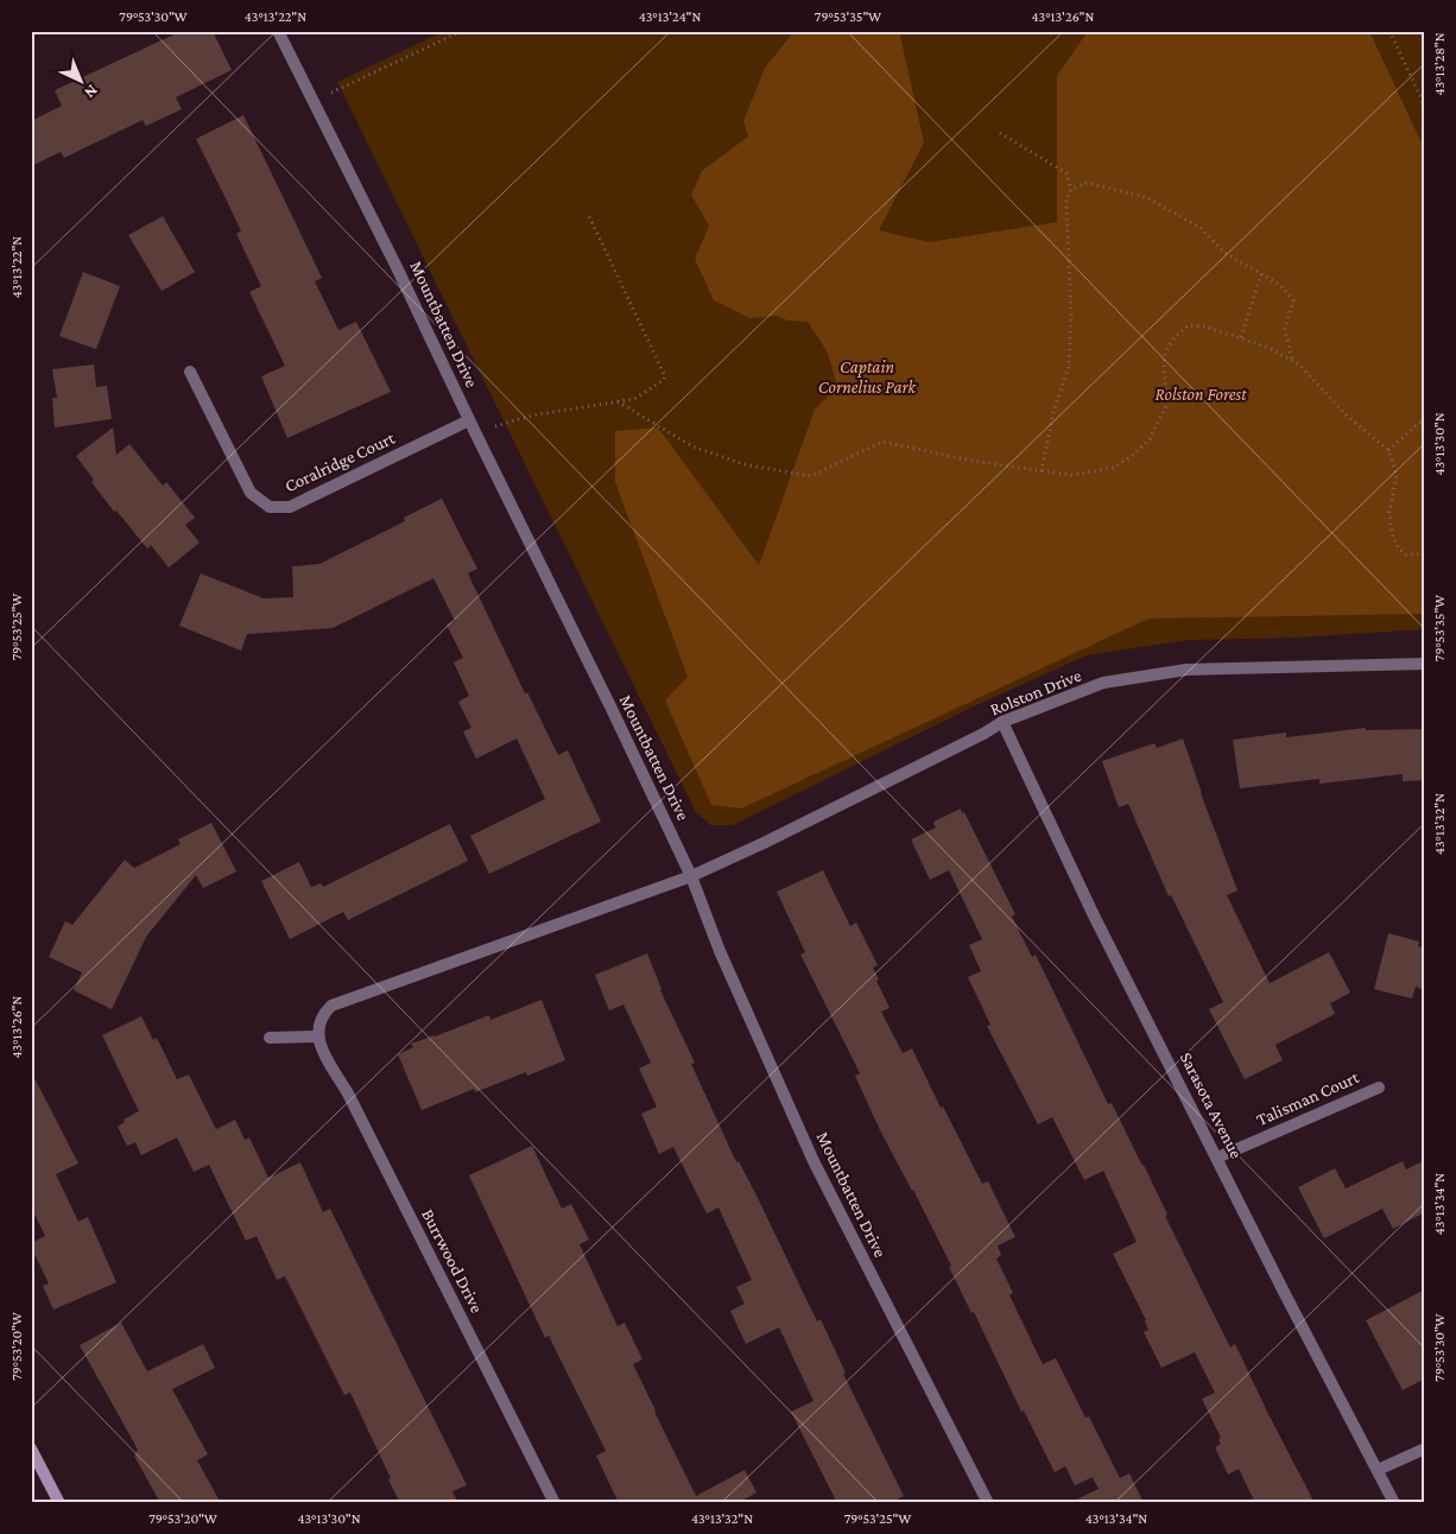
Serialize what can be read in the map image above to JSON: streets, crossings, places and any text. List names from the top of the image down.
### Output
{
  "streets": {
    "street": [
      "Mountbatten Drive",
      "Coralridge Court",
      "Rolston Drive",
      "Talisman Court",
      "Sarasota Avenue",
      "Burrwood Drive"
    ]
  },
  "crossings": [
    ["Mountbatten Drive", "Coralridge Court"],
    ["Mountbatten Drive", "Rolston Drive"],
    ["Rolston Drive", "Sarasota Avenue"],
    ["Talisman Court", "Sarasota Avenue"]
  ],
  "parks": ["Captain Cornelius Park", "Rolston Forest"],
  "north": "bottom right",
  "coordinates": [
    "79°53'30\"W",
    "43°13'22\"N",
    "43°13'24\"N",
    "79°53'35\"W",
    "43°13'26\"N",
    "43°13'28\"N",
    "43°13'30\"N",
    "79°53'25\"W",
    "43°13'32\"N",
    "43°13'34\"N",
    "79°53'20\"W"
  ]
}
